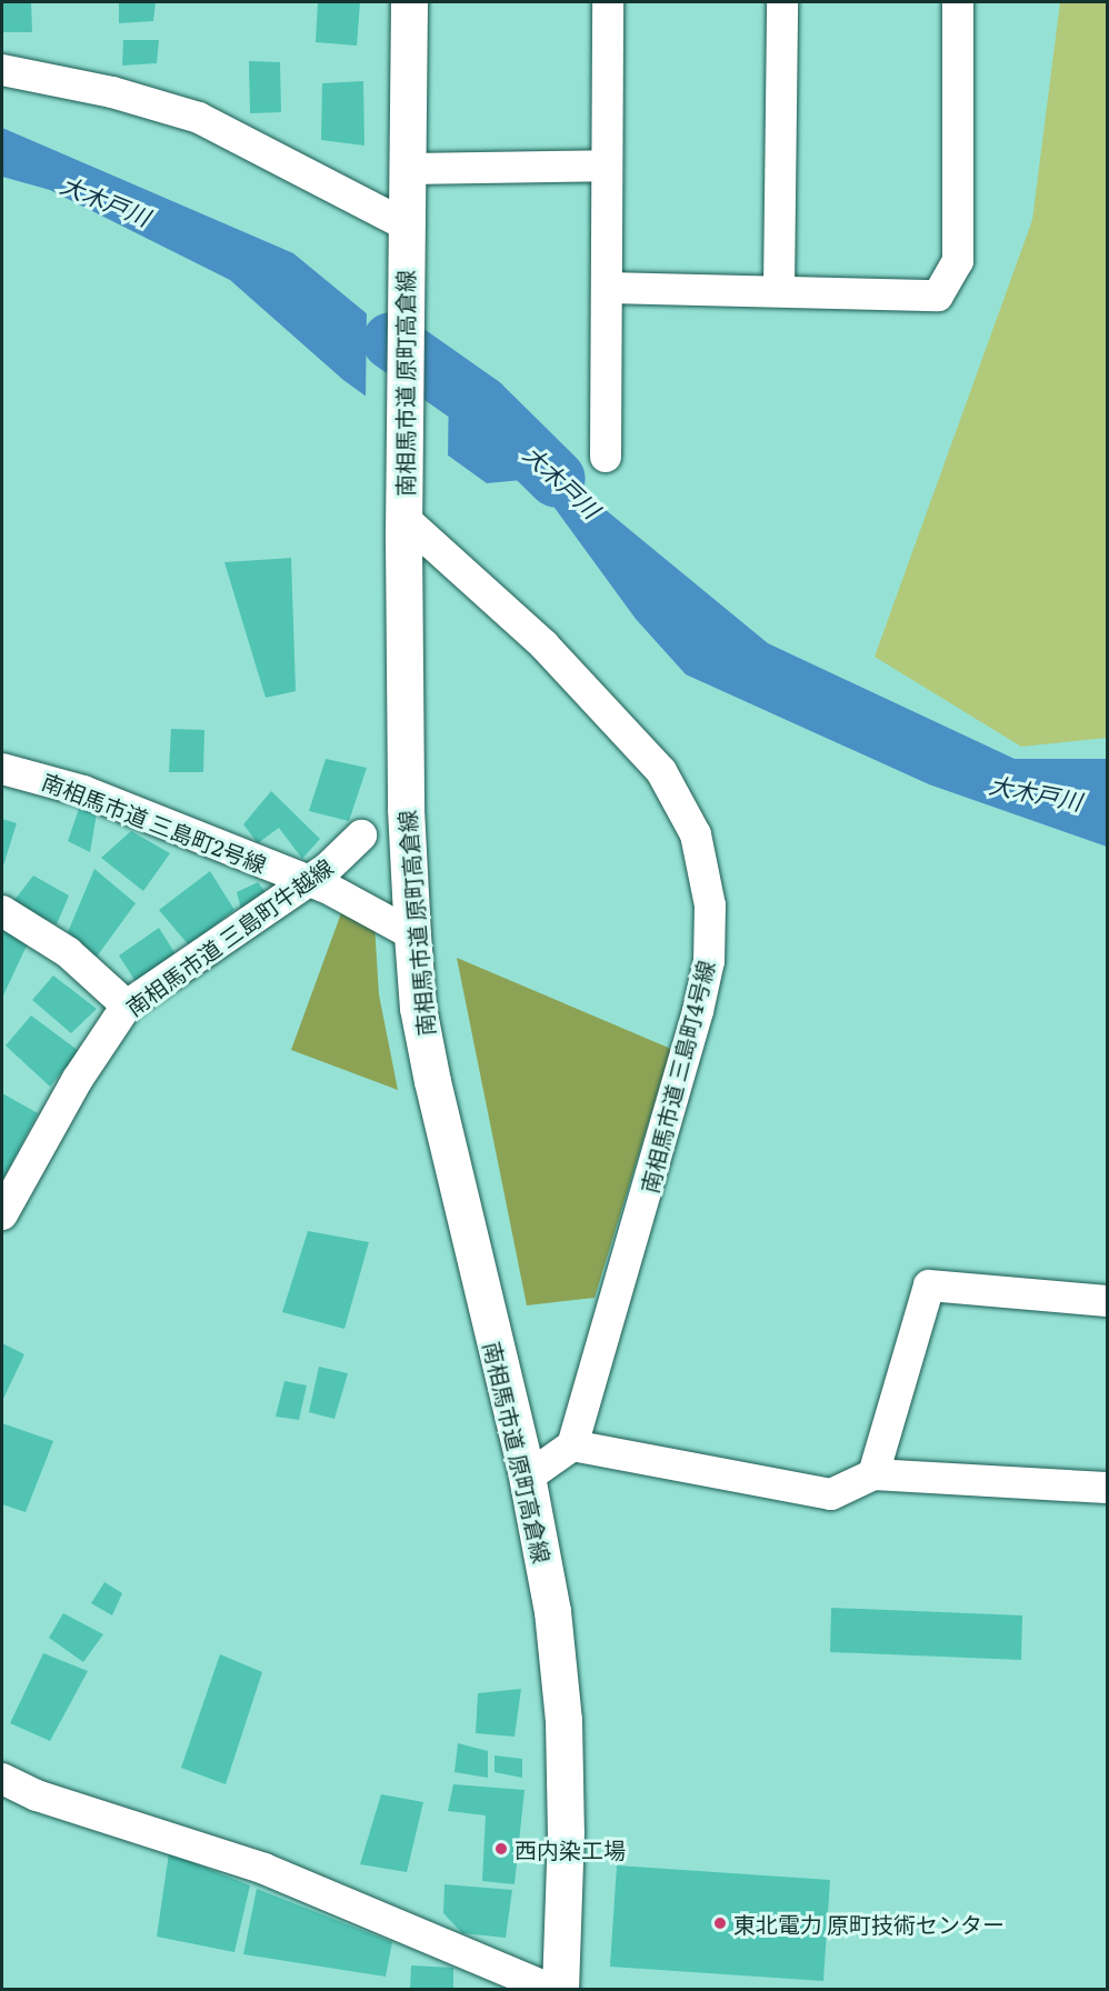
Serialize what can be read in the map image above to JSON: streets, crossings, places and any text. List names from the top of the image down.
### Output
{
  "streets": {
    "street": [
      "南相馬市道 原町高倉線",
      "南相馬市道 三島町2号線",
      "南相馬市道 三島町牛越線",
      "南相馬市道 三島町4号線"
    ]
  },
  "crossings": [
    ["南相馬市道 原町高倉線", "南相馬市道 三島町2号線"],
    ["南相馬市道 原町高倉線", "南相馬市道 三島町4号線"],
    ["南相馬市道 三島町2号線", "南相馬市道 三島町牛越線"]
  ],
  "water": ["大木戸川"],
  "places": ["西内染工場", "東北電力 原町技術センター"]
}
